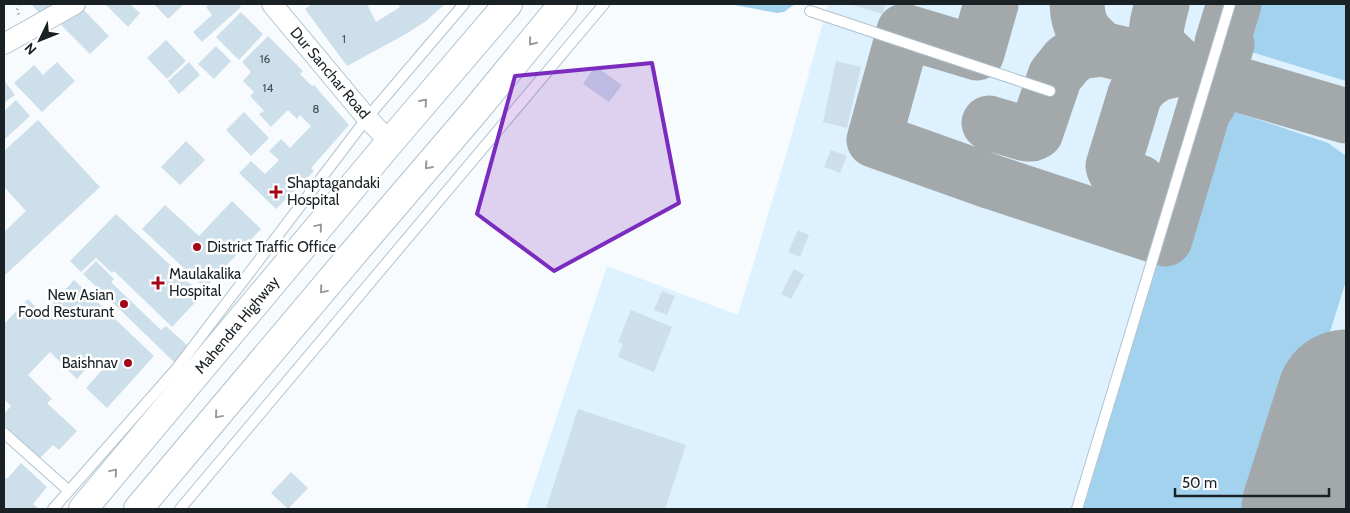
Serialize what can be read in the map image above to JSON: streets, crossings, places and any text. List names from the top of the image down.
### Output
{
  "streets": {
    "highway": ["Mahendra Highway"],
    "street": ["Dur Sanchar Road"]
  },
  "crossings": [
    ["Dur Sanchar Road", "Mahendra Highway"]
  ],
  "places": {
    "health": ["Shaptagandaki Hospital", "Maulakalika Hospital"],
    "other": ["District Traffic Office", "New Asian Food Resturant", "Baishnav"]
  },
  "house_numbers": [
    "1",
    "16",
    "14",
    "8"
  ],
  "scale_bar": "50 m",
  "north": "bottom left"
}
